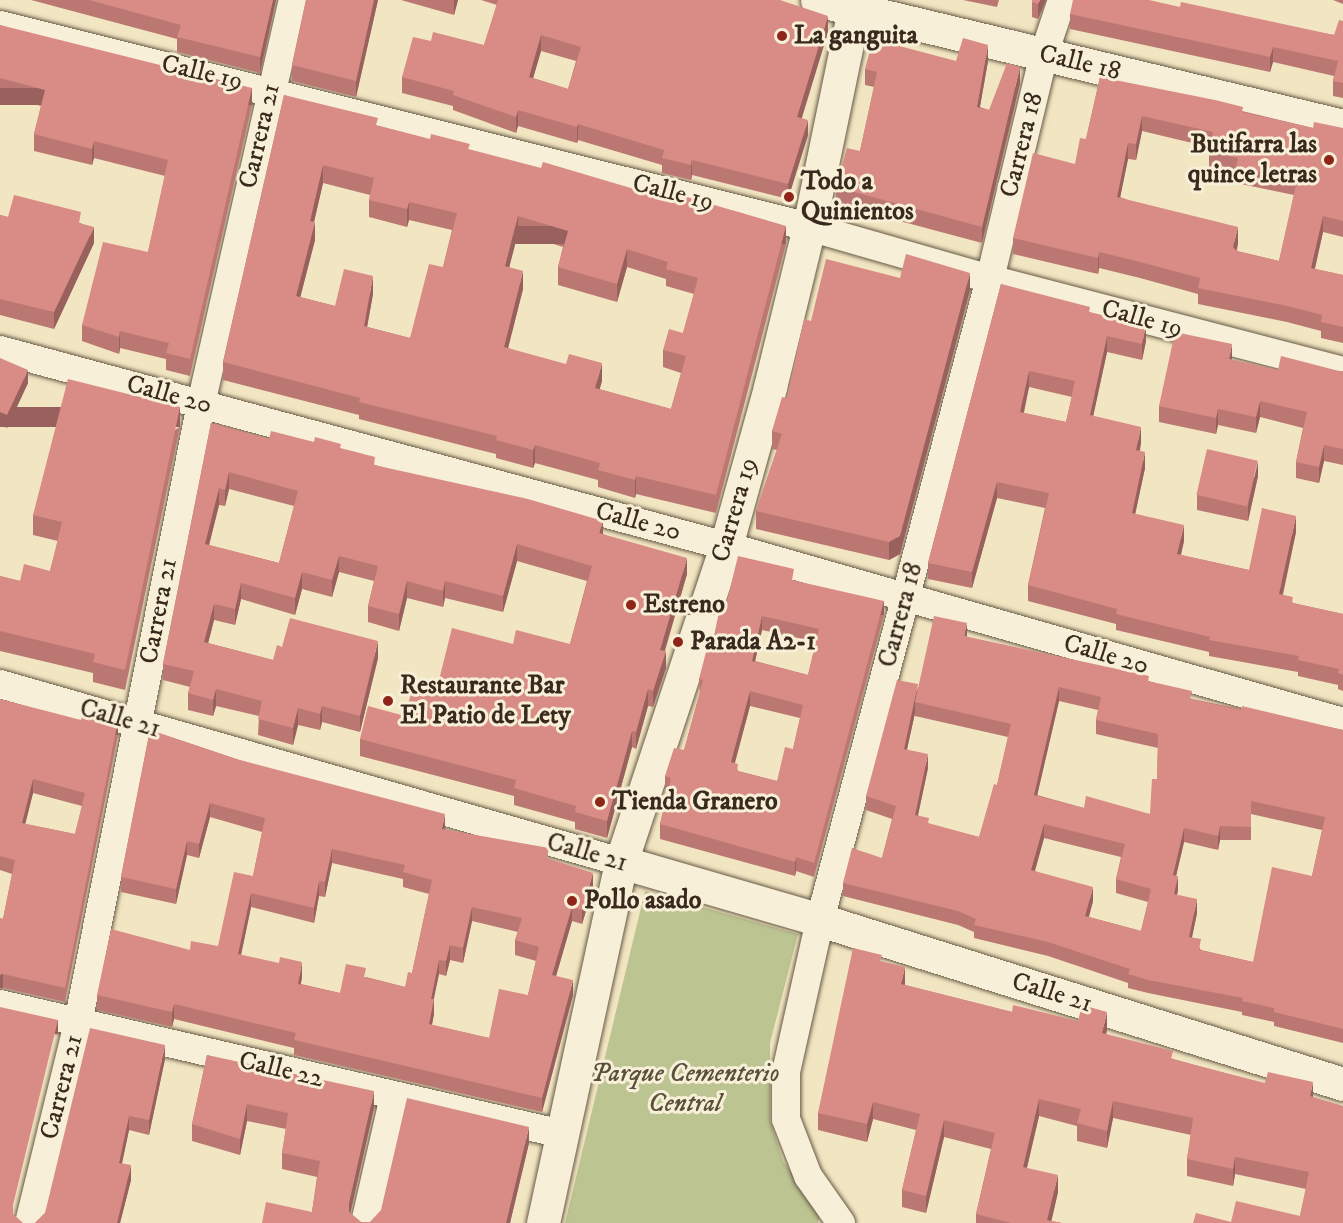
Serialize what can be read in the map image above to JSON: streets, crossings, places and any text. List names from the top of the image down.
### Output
{
  "streets": {
    "street": [
      "Calle 18",
      "Calle 19",
      "Carrera 21",
      "Carrera 18",
      "Calle 20",
      "Carrera 19",
      "Calle 21",
      "Calle 22"
    ]
  },
  "crossings": [
    ["Calle 18", "Carrera 18"],
    ["Calle 18", "Carrera 19"],
    ["Calle 19", "Carrera 21"],
    ["Calle 19", "Carrera 18"],
    ["Calle 19", "Carrera 19"],
    ["Carrera 21", "Calle 20"],
    ["Carrera 21", "Calle 21"],
    ["Carrera 21", "Calle 22"],
    ["Carrera 18", "Calle 20"],
    ["Carrera 18", "Calle 21"],
    ["Calle 20", "Carrera 19"],
    ["Carrera 19", "Calle 21"],
    ["Carrera 19", "Calle 22"]
  ],
  "parks": ["Parque Cementerio Central"],
  "places": [
    "La ganguita",
    "Butifarra las quince letras",
    "Todo a Quinientos",
    "Estreno",
    "Parada A2-1",
    "Restaurante Bar El Patio de Lety",
    "Tienda Granero",
    "Pollo asado"
  ]
}
